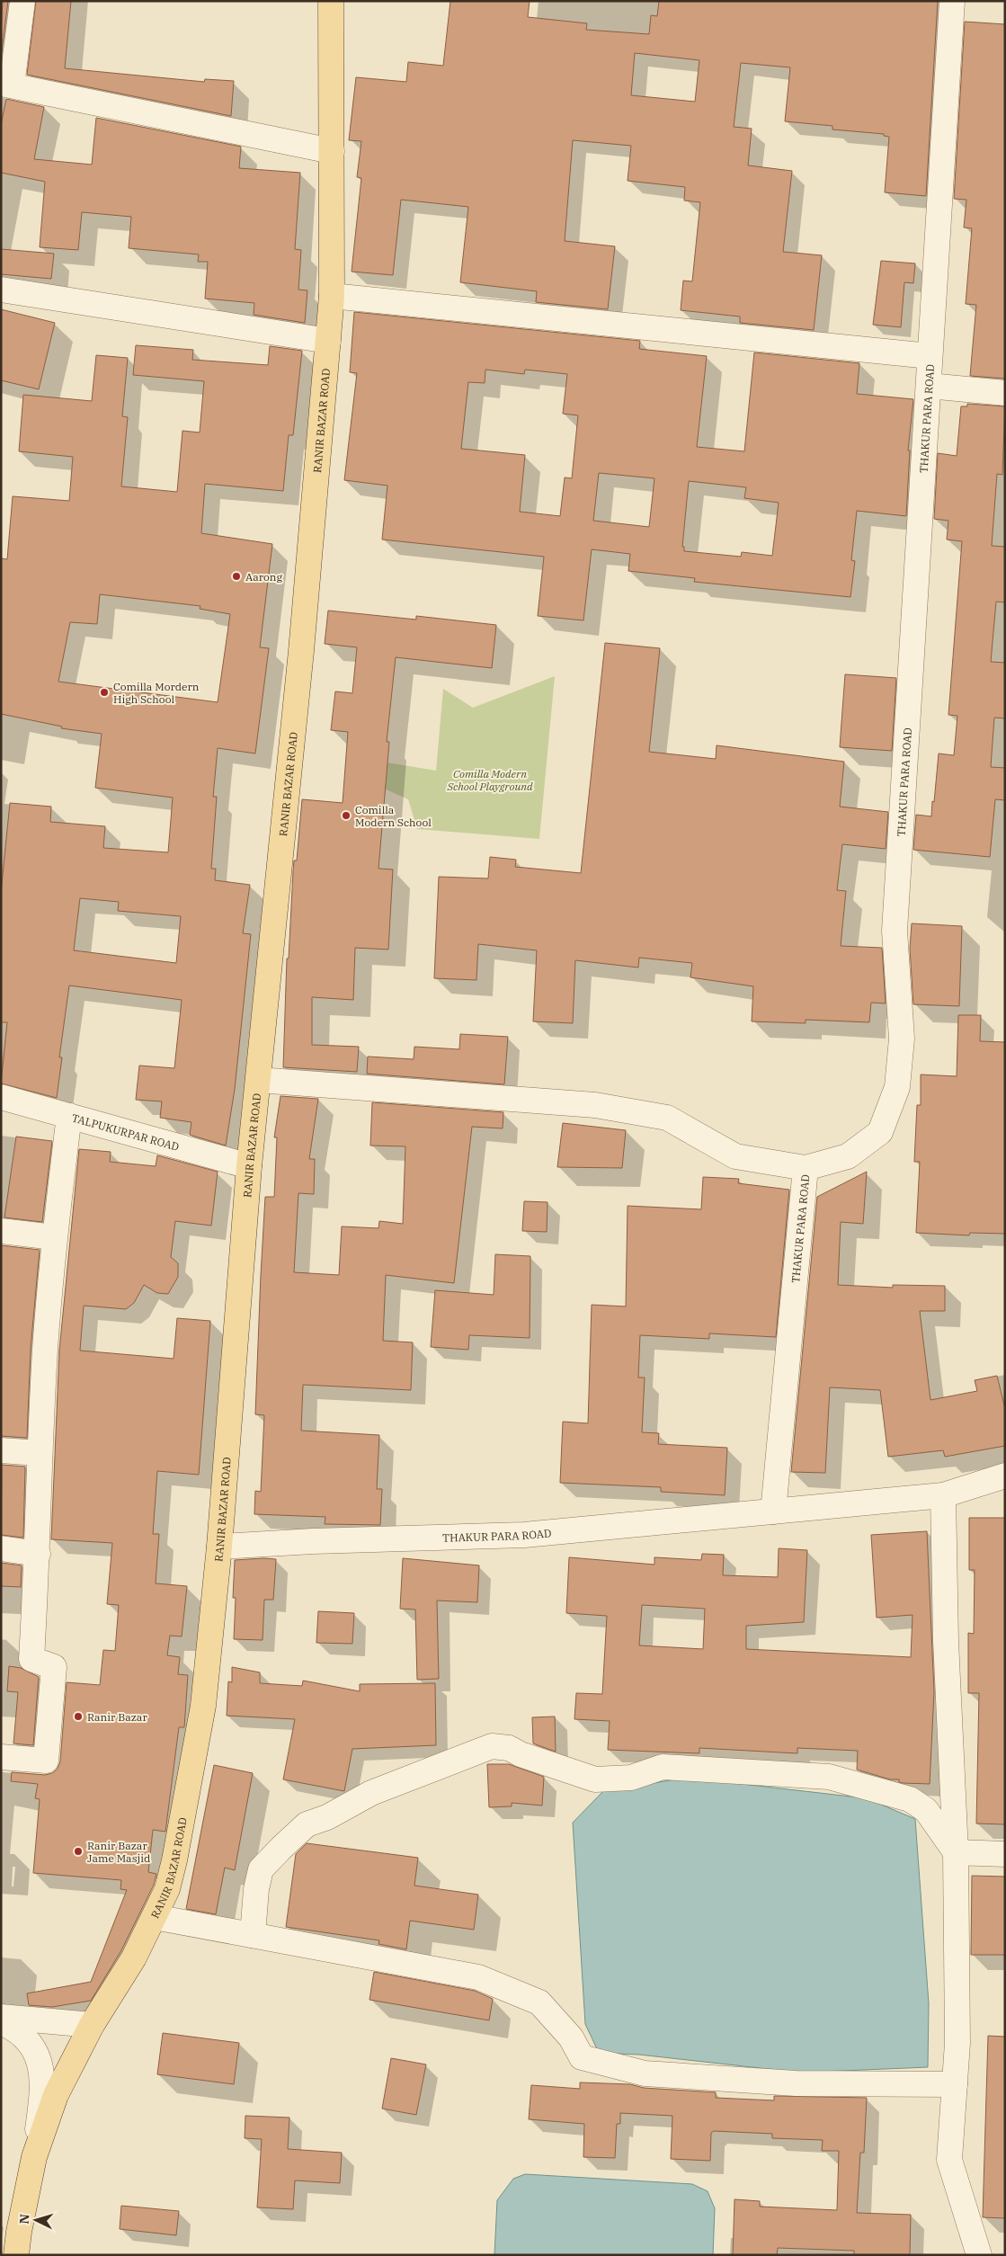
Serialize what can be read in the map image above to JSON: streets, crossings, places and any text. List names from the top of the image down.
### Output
{
  "streets": {
    "main road": ["RANIR BAZAR ROAD"],
    "street": ["THAKUR PARA ROAD", "TALPUKURPAR ROAD"]
  },
  "crossings": [
    ["THAKUR PARA ROAD", "RANIR BAZAR ROAD"],
    ["RANIR BAZAR ROAD", "TALPUKURPAR ROAD"]
  ],
  "parks": ["Comilla Modern School Playground"],
  "places": [
    "Aarong",
    "Comilla Mordern High School",
    "Comilla Modern School",
    "Ranir Bazar",
    "Ranir Bazar Jame Masjid"
  ],
  "north": "left"
}
